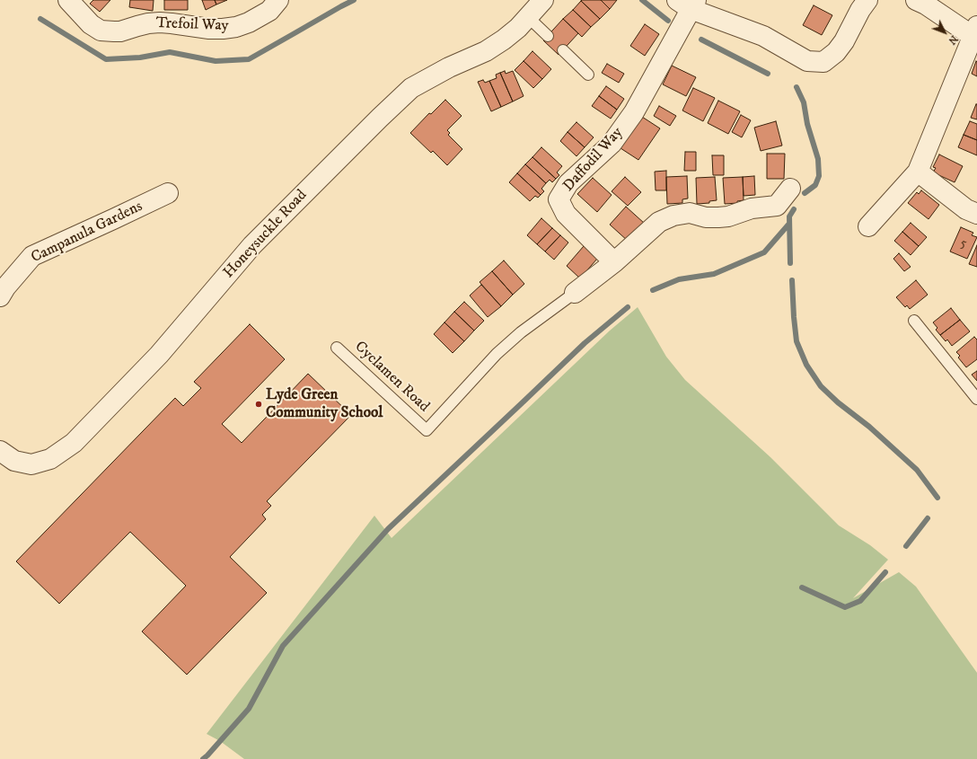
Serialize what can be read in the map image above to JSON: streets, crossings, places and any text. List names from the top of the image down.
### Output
{
  "streets": {
    "street": [
      "Trefoil Way",
      "Daffodil Way",
      "Campanula Gardens",
      "Honeysuckle Road"
    ],
    "lane": ["Cyclamen Road"]
  },
  "places": ["Lyde Green Community School"],
  "house_numbers": ["5"],
  "north": "bottom right"
}
